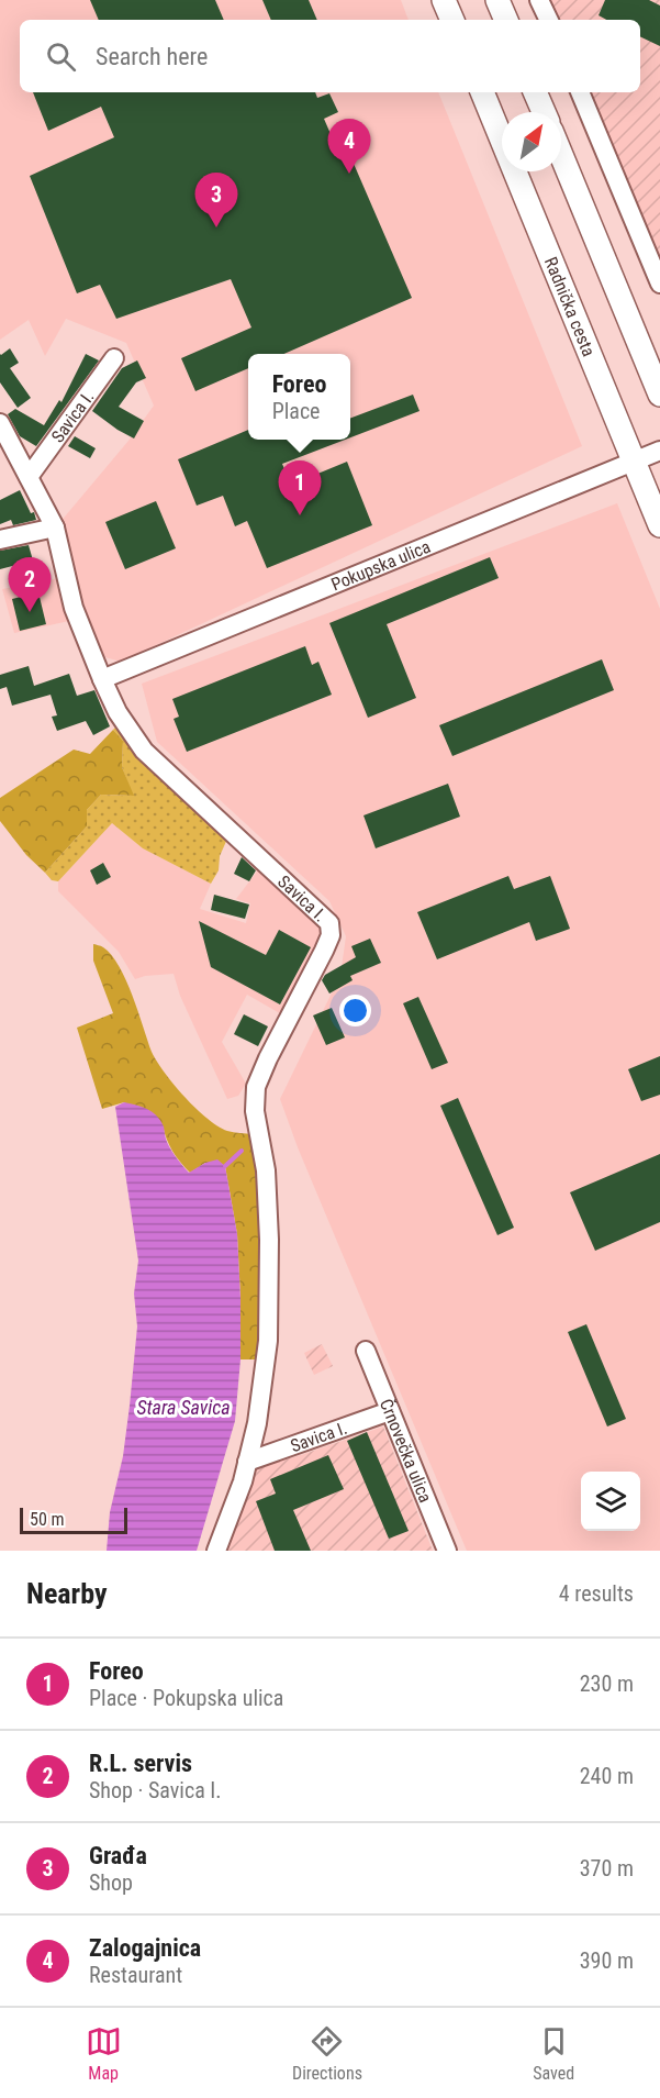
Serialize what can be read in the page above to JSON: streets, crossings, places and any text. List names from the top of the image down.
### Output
{
  "streets": {
    "main road": ["Radnička cesta"],
    "street": ["Savica I.", "Pokupska ulica", "Črnovečka ulica"]
  },
  "crossings": [
    ["Radnička cesta", "Pokupska ulica"],
    ["Savica I.", "Pokupska ulica"],
    ["Savica I.", "Črnovečka ulica"]
  ],
  "water": ["Stara Savica"],
  "scale_bar": "50 m",
  "north": "top right",
  "page": {
    "search": "Search here",
    "pins": [
      "4",
      "3",
      "1",
      "2"
    ],
    "popup": ["Foreo", "Place"],
    "scale": "50 m",
    "heading": ["Nearby", "4 results"],
    "list": [
      {
        "mark": "1",
        "name": "Foreo",
        "note": "Place · Pokupska ulica",
        "value": "230 m"
      },
      {
        "mark": "2",
        "name": "R.L. servis",
        "note": "Shop · Savica I.",
        "value": "240 m"
      },
      {
        "mark": "3",
        "name": "Građa",
        "note": "Shop",
        "value": "370 m"
      },
      {
        "mark": "4",
        "name": "Zalogajnica",
        "note": "Restaurant",
        "value": "390 m"
      }
    ],
    "nav": ["Map", "Directions", "Saved"]
  }
}
